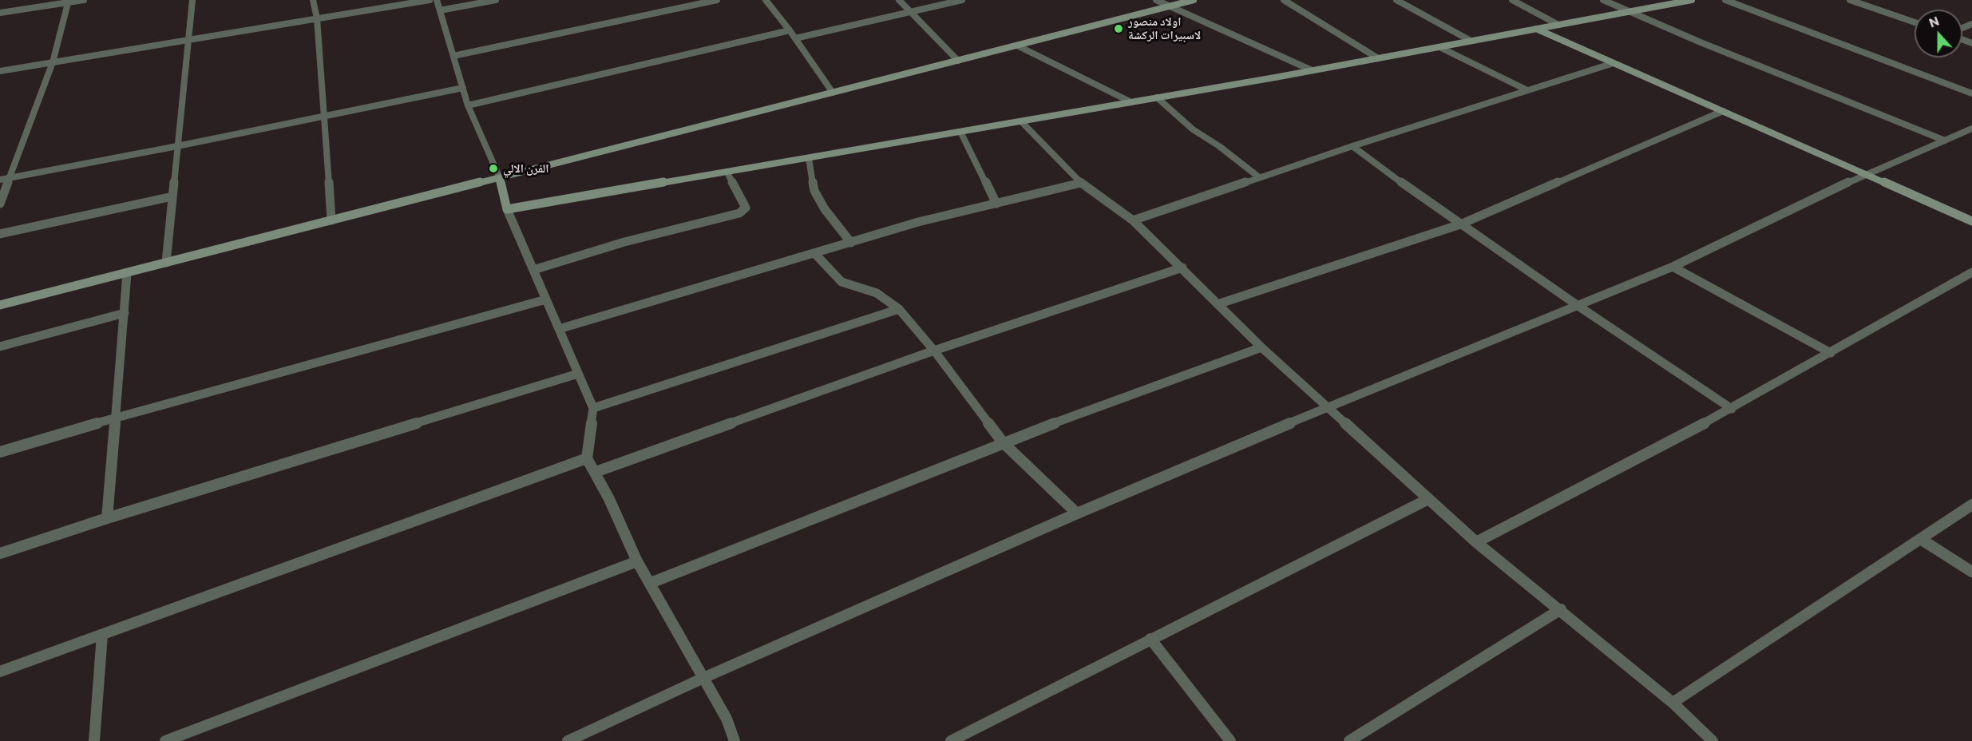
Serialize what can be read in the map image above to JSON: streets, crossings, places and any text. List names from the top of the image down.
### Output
{
  "places": ["اولاد منصور لاسبيرات الركشة", "الفرن الالي"],
  "north": "top"
}
